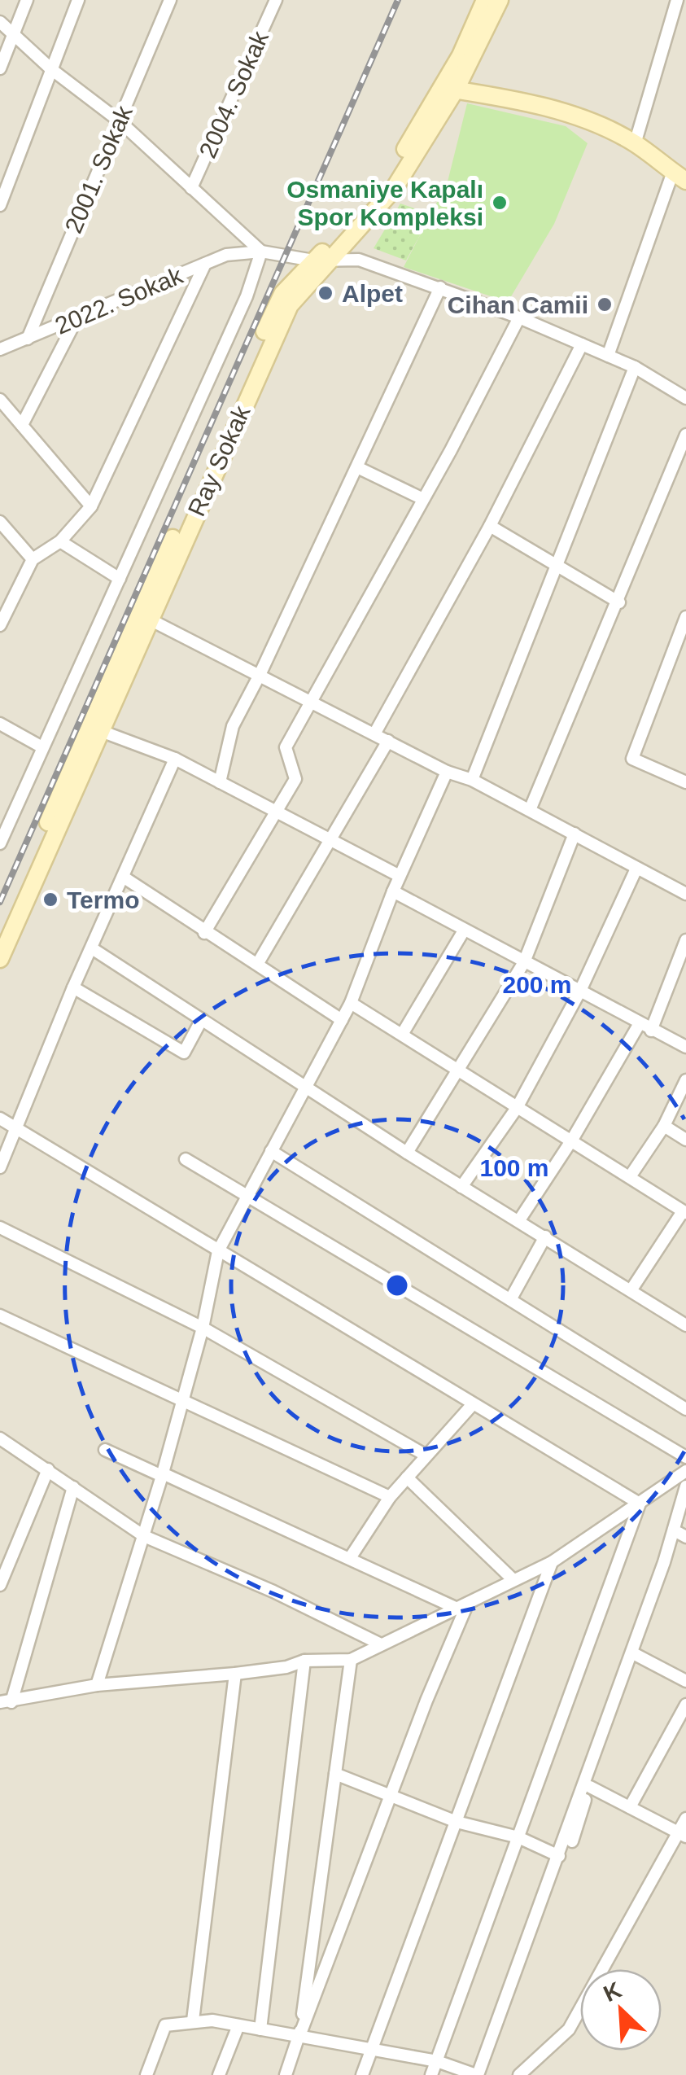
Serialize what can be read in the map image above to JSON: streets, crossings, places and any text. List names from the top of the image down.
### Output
{
  "streets": {
    "street": [
      "2004. Sokak",
      "2001. Sokak",
      "2022. Sokak",
      "Ray Sokak"
    ]
  },
  "crossings": [
    ["2001. Sokak", "2022. Sokak"]
  ],
  "places": [
    "Osmaniye Kapalı Spor Kompleksi",
    "Alpet",
    "Cihan Camii",
    "Termo"
  ],
  "north": "top left",
  "rings": ["200 m", "100 m"]
}
